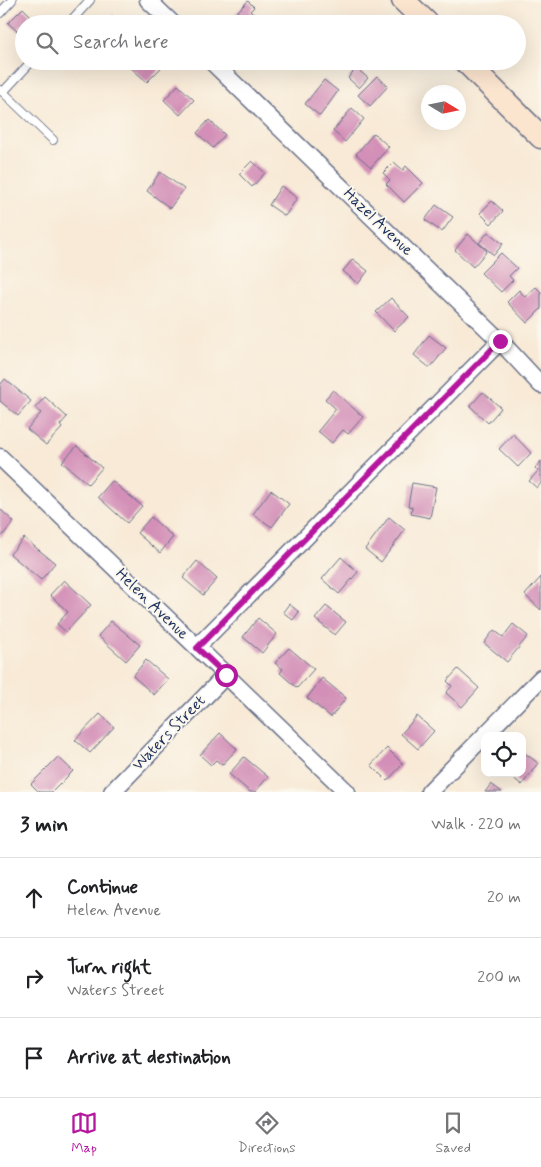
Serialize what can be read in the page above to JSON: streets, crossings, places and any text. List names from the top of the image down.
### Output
{
  "streets": {
    "street": ["Hazel Avenue", "Helen Avenue", "Waters Street"]
  },
  "crossings": [
    ["Helen Avenue", "Waters Street"]
  ],
  "north": "right",
  "page": {
    "search": "Search here",
    "heading": ["3 min", "Walk · 220 m"],
    "list": [
      ["Continue", "Helen Avenue", "20 m"],
      ["Turn right", "Waters Street", "200 m"],
      "Arrive at destination"
    ],
    "nav": ["Map", "Directions", "Saved"]
  }
}
